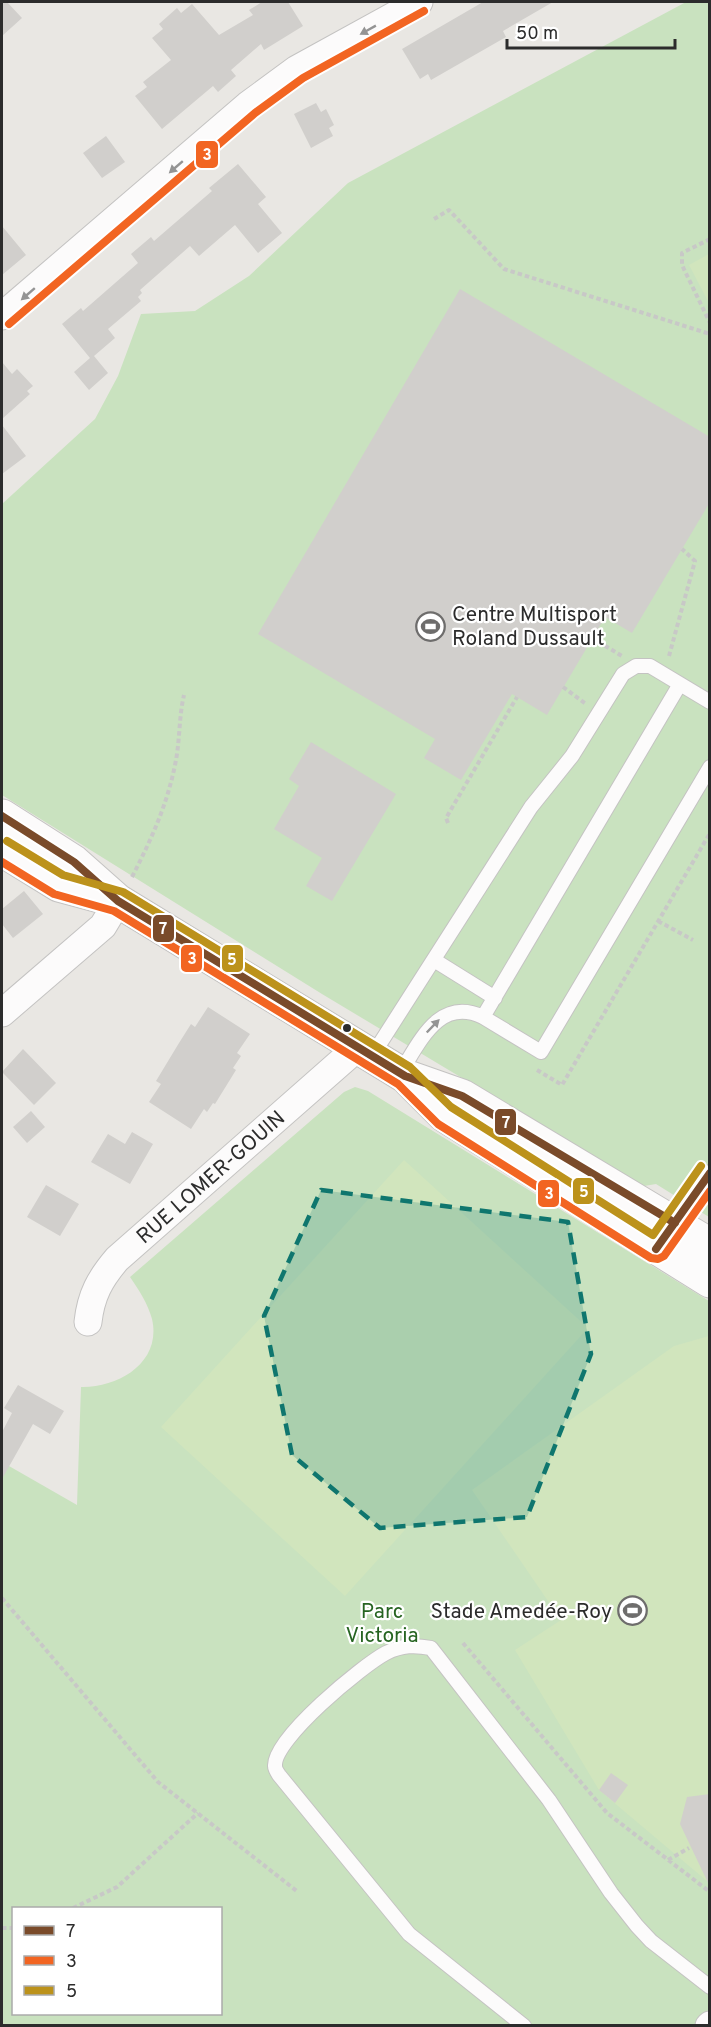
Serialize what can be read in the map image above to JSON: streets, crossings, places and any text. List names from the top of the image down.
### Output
{
  "streets": {
    "street": ["RUE LOMER-GOUIN"]
  },
  "parks": ["Parc Victoria"],
  "places": {
    "sports": ["Centre Multisport Roland Dussault", "Stade Amedée-Roy"]
  },
  "lines": ["transit line 3", "transit line 7", "transit line 5"],
  "legend": ["7", "3", "5"],
  "scale_bar": "50 m"
}
